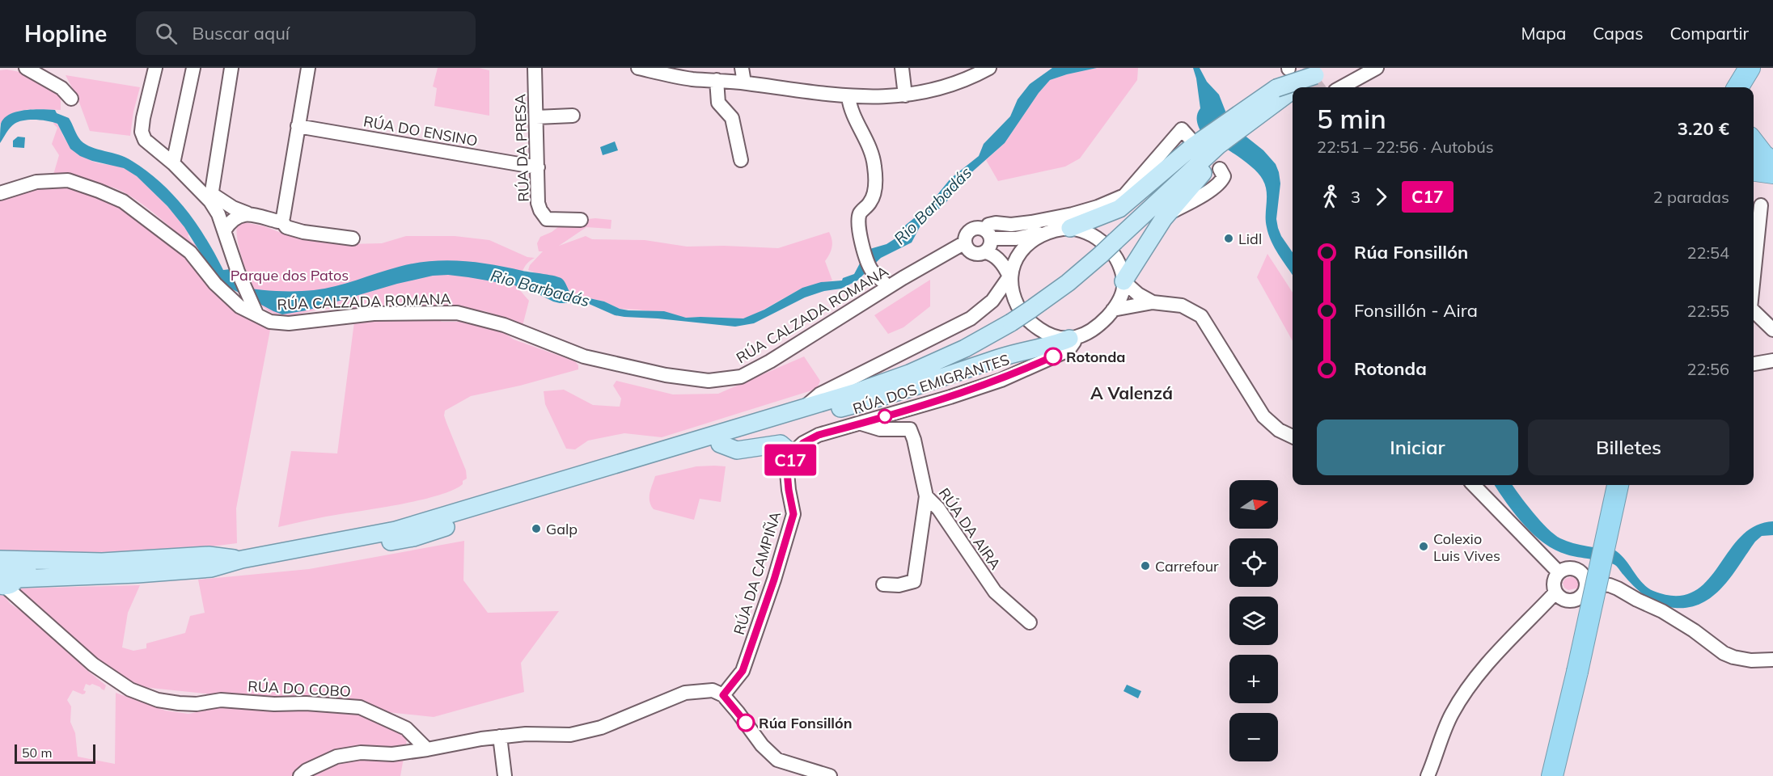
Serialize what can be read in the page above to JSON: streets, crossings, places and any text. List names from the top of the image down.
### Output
{
  "streets": {
    "street": [
      "RÚA DO ENSINO",
      "RÚA DA PRESA",
      "RÚA CALZADA ROMANA",
      "RÚA DOS EMIGRANTES",
      "RÚA DA AIRA",
      "RÚA DA CAMPIÑA",
      "RÚA DO COBO"
    ]
  },
  "crossings": [
    ["RÚA DO ENSINO", "RÚA DA PRESA"],
    ["RÚA DOS EMIGRANTES", "RÚA DA AIRA"],
    ["RÚA DOS EMIGRANTES", "RÚA DA CAMPIÑA"]
  ],
  "districts": ["A Valenzá"],
  "water": ["Rio Barbadás"],
  "parks": ["Parque dos Patos"],
  "places": [
    "Lidl",
    "Rotonda",
    "Galp",
    "Colexio Luis Vives",
    "Carrefour",
    "Rúa Fonsillón"
  ],
  "lines": ["bus line C17"],
  "scale_bar": "50 m",
  "north": "right",
  "page": {
    "header": "Hopline",
    "search": "Buscar aquí",
    "nav": ["Mapa", "Capas", "Compartir"],
    "on_map": "C17",
    "heading": ["5 min", "22:51 – 22:56 · Autobús", "3.20 €"],
    "legs": ["3", "C17", "2 paradas"],
    "list": [
      {
        "name": "Rúa Fonsillón",
        "value": "22:54"
      },
      {
        "name": "Fonsillón - Aira",
        "value": "22:55"
      },
      {
        "name": "Rotonda",
        "value": "22:56"
      }
    ],
    "buttons": ["Iniciar", "Billetes"],
    "map_buttons": ["+", "−"],
    "scale": "50 m"
  }
}
